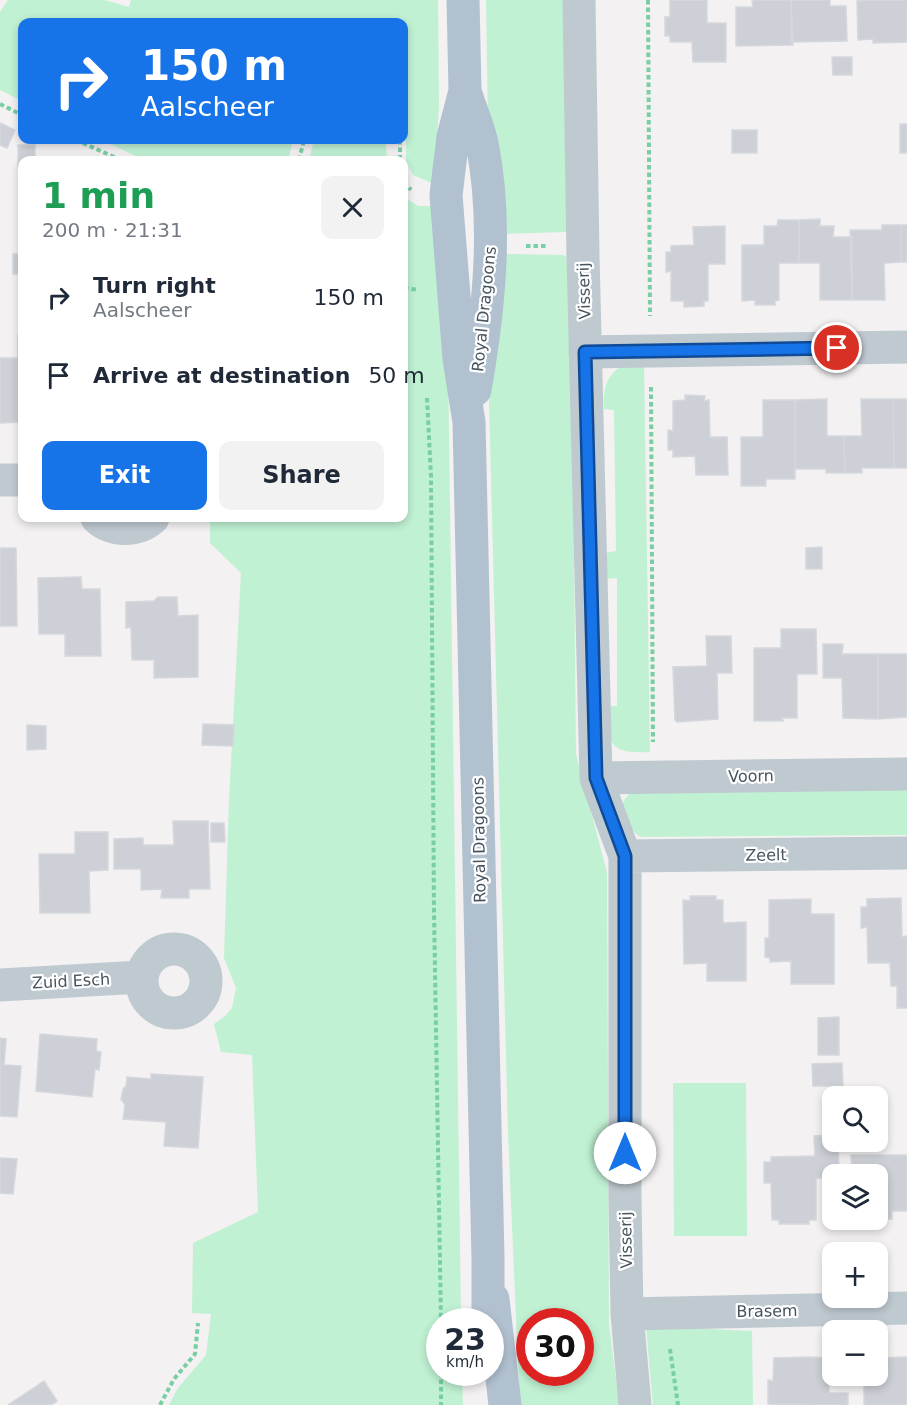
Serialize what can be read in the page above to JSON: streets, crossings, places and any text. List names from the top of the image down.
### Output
{
  "streets": {
    "main road": ["Royal Dragoons"],
    "street": [
      "Visserij",
      "Voorn",
      "Zeelt",
      "Zuid Esch",
      "Brasem"
    ]
  },
  "crossings": [
    ["Visserij", "Voorn"],
    ["Visserij", "Zeelt"],
    ["Visserij", "Brasem"]
  ],
  "page": {
    "turn": ["150 m", "Aalscheer"],
    "heading": ["1 min", "200 m · 21:31"],
    "list": [
      {
        "name": "Turn right",
        "note": "Aalscheer",
        "value": "150 m"
      },
      {
        "name": "Arrive at destination",
        "value": "50 m"
      }
    ],
    "buttons": ["Exit", "Share"],
    "map_buttons": ["+", "−"],
    "speed": "23 km/h",
    "limit": "30"
  }
}
